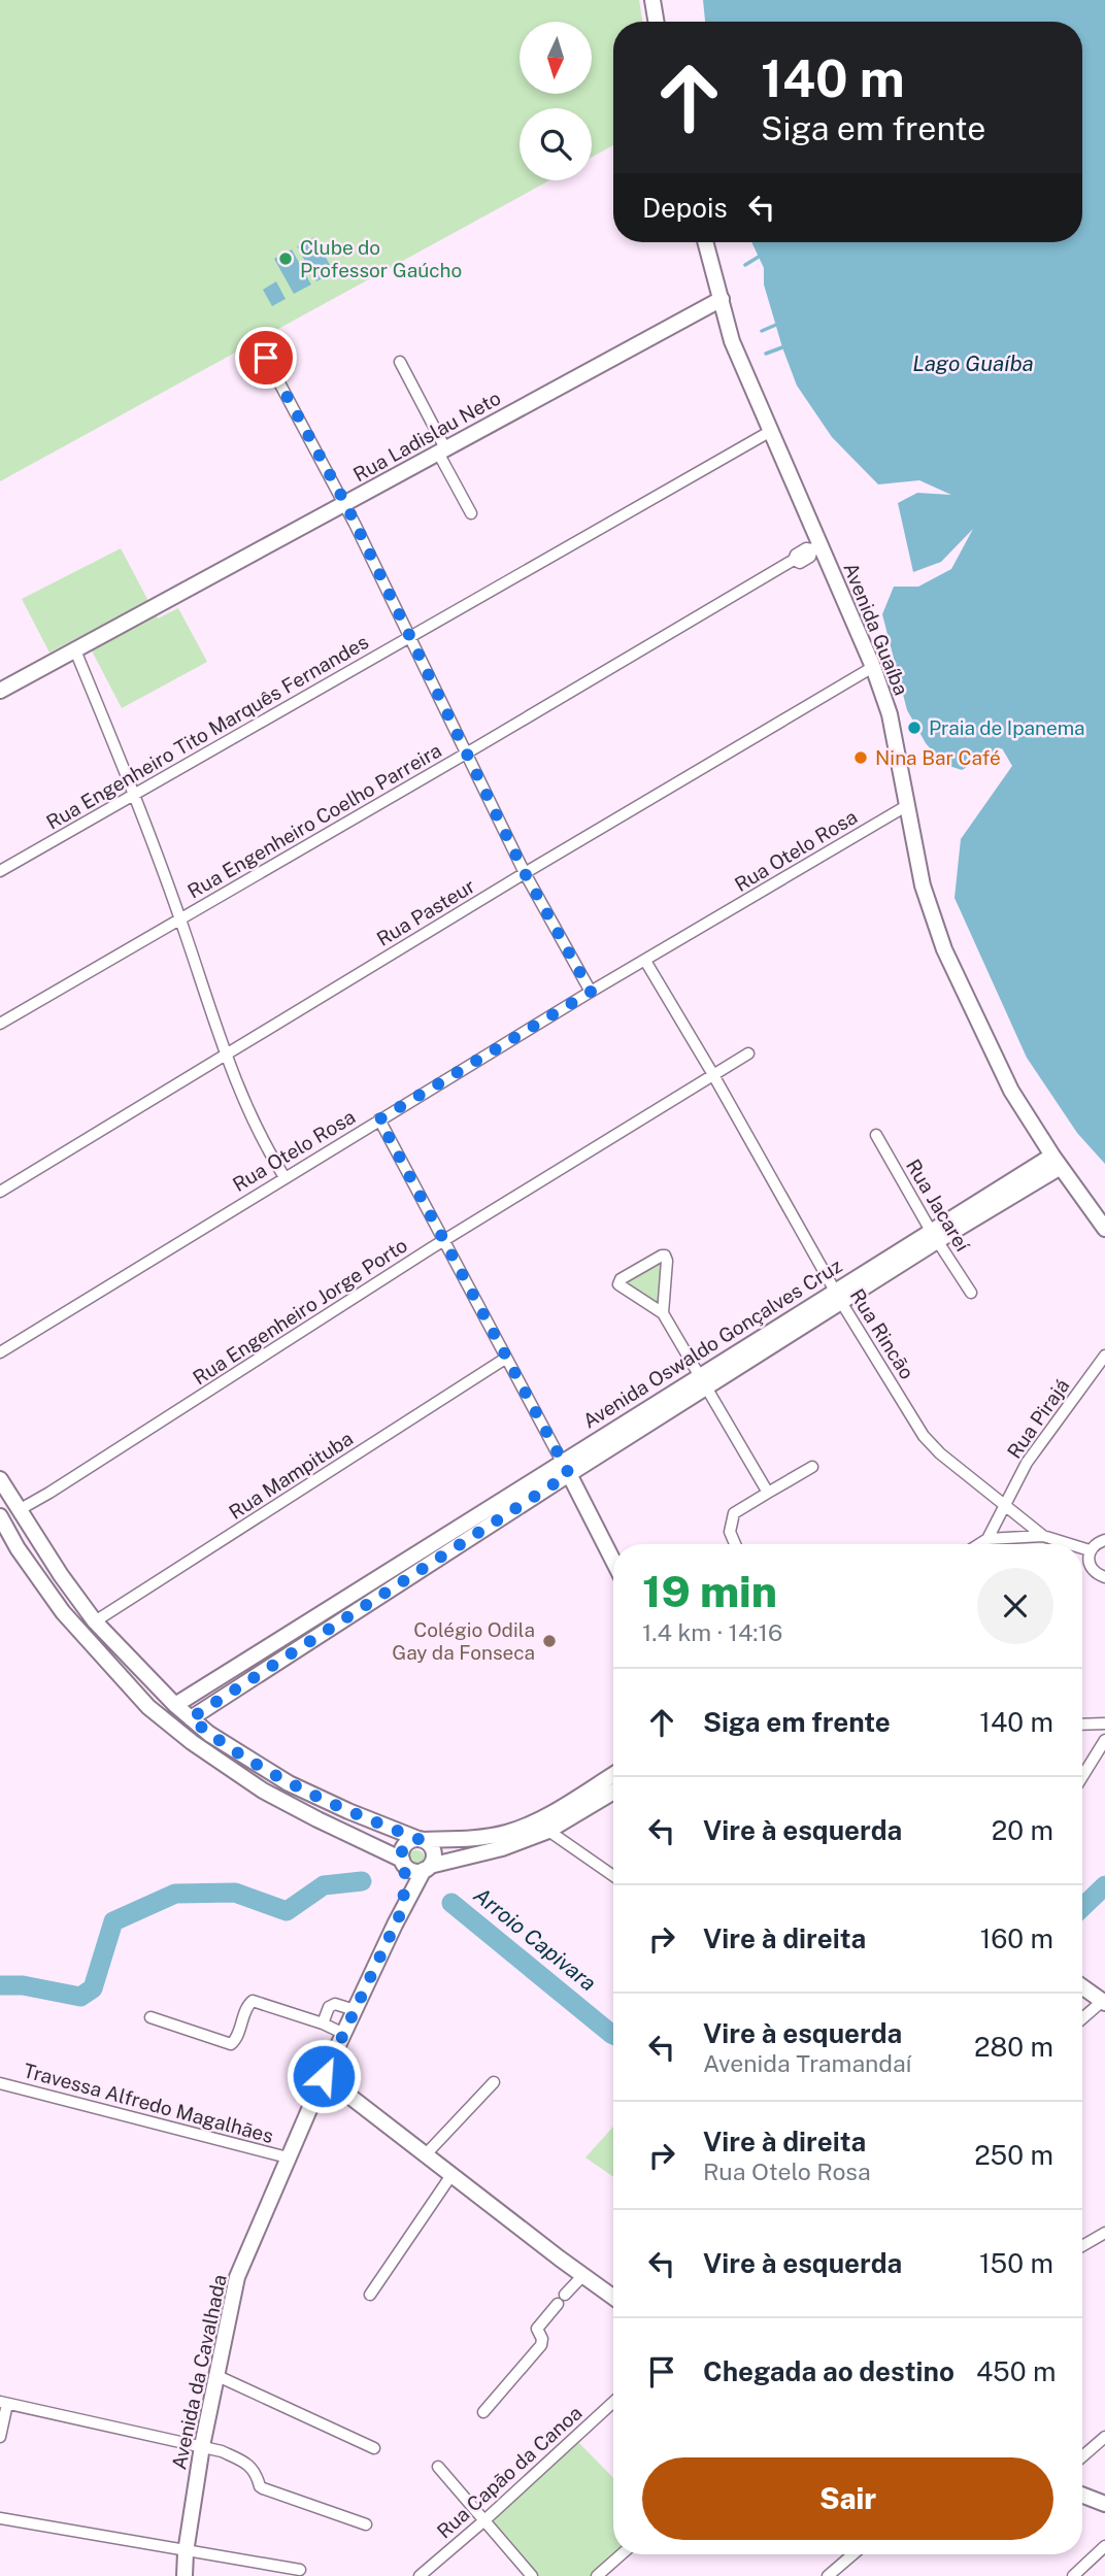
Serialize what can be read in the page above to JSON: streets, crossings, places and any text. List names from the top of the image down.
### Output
{
  "streets": {
    "street": [
      "Rua Ladislau Neto",
      "Avenida Guaíba",
      "Rua Engenheiro Tito Marquês Fernandes",
      "Rua Engenheiro Coelho Parreira",
      "Rua Otelo Rosa",
      "Rua Pasteur",
      "Rua Jacareí",
      "Rua Engenheiro Jorge Porto",
      "Rua Rincão",
      "Avenida Oswaldo Gonçalves Cruz",
      "Rua Pirajá",
      "Rua Mampituba",
      "Travessa Alfredo Magalhães",
      "Avenida da Cavalhada",
      "Rua Capão da Canoa"
    ]
  },
  "crossings": [
    ["Rua Ladislau Neto", "Avenida Guaíba"],
    ["Avenida Guaíba", "Rua Engenheiro Tito Marquês Fernandes"],
    ["Avenida Guaíba", "Rua Engenheiro Coelho Parreira"],
    ["Avenida Guaíba", "Rua Otelo Rosa"],
    ["Avenida Guaíba", "Rua Pasteur"],
    ["Avenida Guaíba", "Avenida Oswaldo Gonçalves Cruz"],
    ["Rua Otelo Rosa", "Rua Rincão"],
    ["Rua Jacareí", "Avenida Oswaldo Gonçalves Cruz"],
    ["Rua Engenheiro Jorge Porto", "Rua Rincão"],
    ["Rua Rincão", "Avenida Oswaldo Gonçalves Cruz"],
    ["Rua Rincão", "Rua Pirajá"],
    ["Travessa Alfredo Magalhães", "Avenida da Cavalhada"]
  ],
  "water": ["Lago Guaíba", "Arroio Capivara"],
  "places": [
    "Clube do Professor Gaúcho",
    "Praia de Ipanema",
    "Nina Bar Café",
    "Colégio Odila Gay da Fonseca"
  ],
  "north": "bottom",
  "page": {
    "turn": ["140 m", "Siga em frente"],
    "then": "Depois",
    "heading": ["19 min", "1.4 km · 14:16"],
    "list": [
      {
        "name": "Siga em frente",
        "value": "140 m"
      },
      {
        "name": "Vire à esquerda",
        "value": "20 m"
      },
      {
        "name": "Vire à direita",
        "value": "160 m"
      },
      {
        "name": "Vire à esquerda",
        "note": "Avenida Tramandaí",
        "value": "280 m"
      },
      {
        "name": "Vire à direita",
        "note": "Rua Otelo Rosa",
        "value": "250 m"
      },
      {
        "name": "Vire à esquerda",
        "value": "150 m"
      },
      {
        "name": "Chegada ao destino",
        "value": "450 m"
      }
    ],
    "buttons": "Sair"
  }
}
